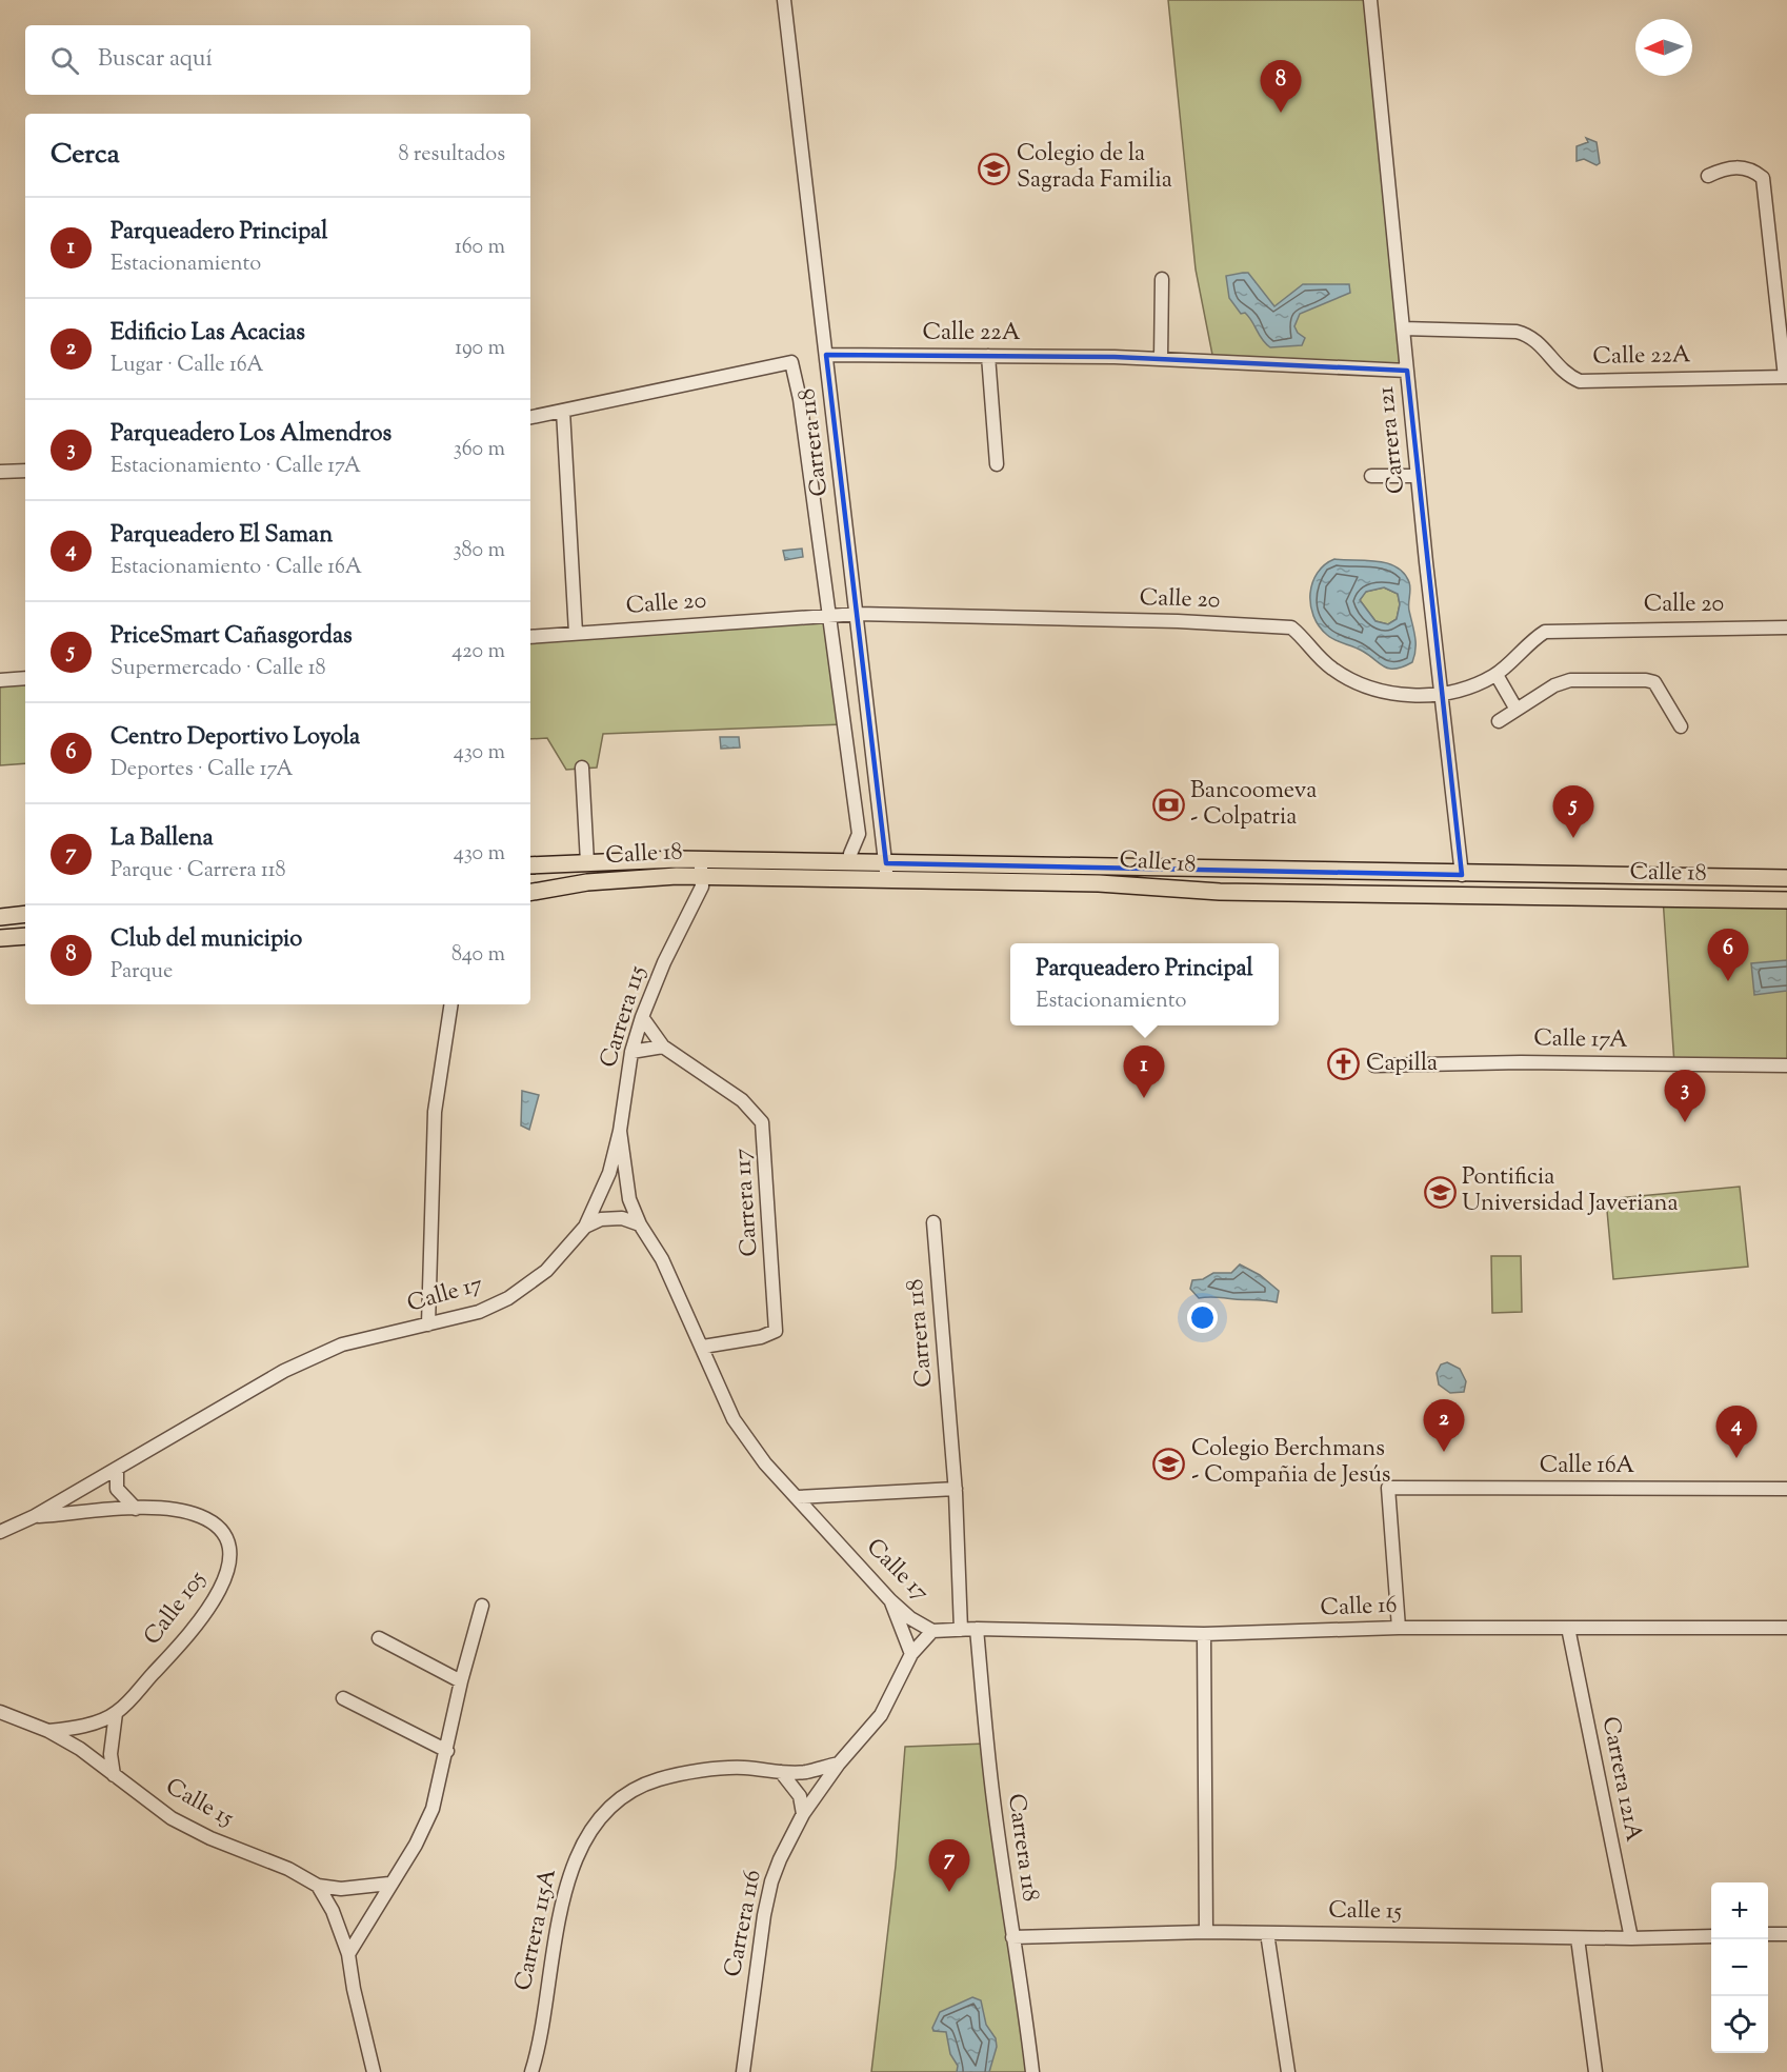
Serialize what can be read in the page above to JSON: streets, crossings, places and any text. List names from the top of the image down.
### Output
{
  "streets": {
    "main road": ["Calle 18"],
    "street": [
      "Calle 22A",
      "Carrera 121",
      "Carrera 118",
      "Calle 20",
      "Carrera 115",
      "Calle 17A",
      "Carrera 117",
      "Calle 17",
      "Calle 16A",
      "Calle 16",
      "Calle 105",
      "Carrera 121A",
      "Calle 15",
      "Carrera 116",
      "Carrera 115A"
    ]
  },
  "crossings": [
    ["Calle 22A", "Carrera 121"],
    ["Calle 22A", "Carrera 118"],
    ["Carrera 121", "Calle 20"],
    ["Carrera 121", "Calle 18"],
    ["Carrera 118", "Calle 20"],
    ["Carrera 118", "Calle 18"],
    ["Carrera 118", "Calle 16"],
    ["Carrera 118", "Calle 15"],
    ["Calle 18", "Carrera 115"],
    ["Carrera 115", "Carrera 117"],
    ["Carrera 115", "Calle 17"],
    ["Carrera 117", "Calle 17"],
    ["Calle 17", "Calle 16"],
    ["Calle 17", "Calle 105"],
    ["Calle 17", "Carrera 116"],
    ["Calle 16A", "Calle 16"],
    ["Calle 16", "Carrera 121A"],
    ["Calle 16", "Carrera 116"],
    ["Calle 105", "Calle 15"],
    ["Carrera 121A", "Calle 15"]
  ],
  "places": {
    "school or university": ["Colegio de la Sagrada Familia", "Pontificia Universidad Javeriana", "Colegio Berchmans - Compañia de Jesús"],
    "bank": ["Bancoomeva - Colpatria"],
    "church": ["Capilla"]
  },
  "north": "left",
  "page": {
    "search": "Buscar aquí",
    "pins": [
      "8",
      "5",
      "6",
      "1",
      "3",
      "2",
      "4",
      "7"
    ],
    "heading": ["Cerca", "8 resultados"],
    "list": [
      {
        "mark": "1",
        "name": "Parqueadero Principal",
        "note": "Estacionamiento",
        "value": "160 m"
      },
      {
        "mark": "2",
        "name": "Edificio Las Acacias",
        "note": "Lugar · Calle 16A",
        "value": "190 m"
      },
      {
        "mark": "3",
        "name": "Parqueadero Los Almendros",
        "note": "Estacionamiento · Calle 17A",
        "value": "360 m"
      },
      {
        "mark": "4",
        "name": "Parqueadero El Saman",
        "note": "Estacionamiento · Calle 16A",
        "value": "380 m"
      },
      {
        "mark": "5",
        "name": "PriceSmart Cañasgordas",
        "note": "Supermercado · Calle 18",
        "value": "420 m"
      },
      {
        "mark": "6",
        "name": "Centro Deportivo Loyola",
        "note": "Deportes · Calle 17A",
        "value": "430 m"
      },
      {
        "mark": "7",
        "name": "La Ballena",
        "note": "Parque · Carrera 118",
        "value": "430 m"
      },
      {
        "mark": "8",
        "name": "Club del municipio",
        "note": "Parque",
        "value": "840 m"
      }
    ],
    "popup": ["Parqueadero Principal", "Estacionamiento"],
    "map_buttons": ["+", "−"]
  }
}
